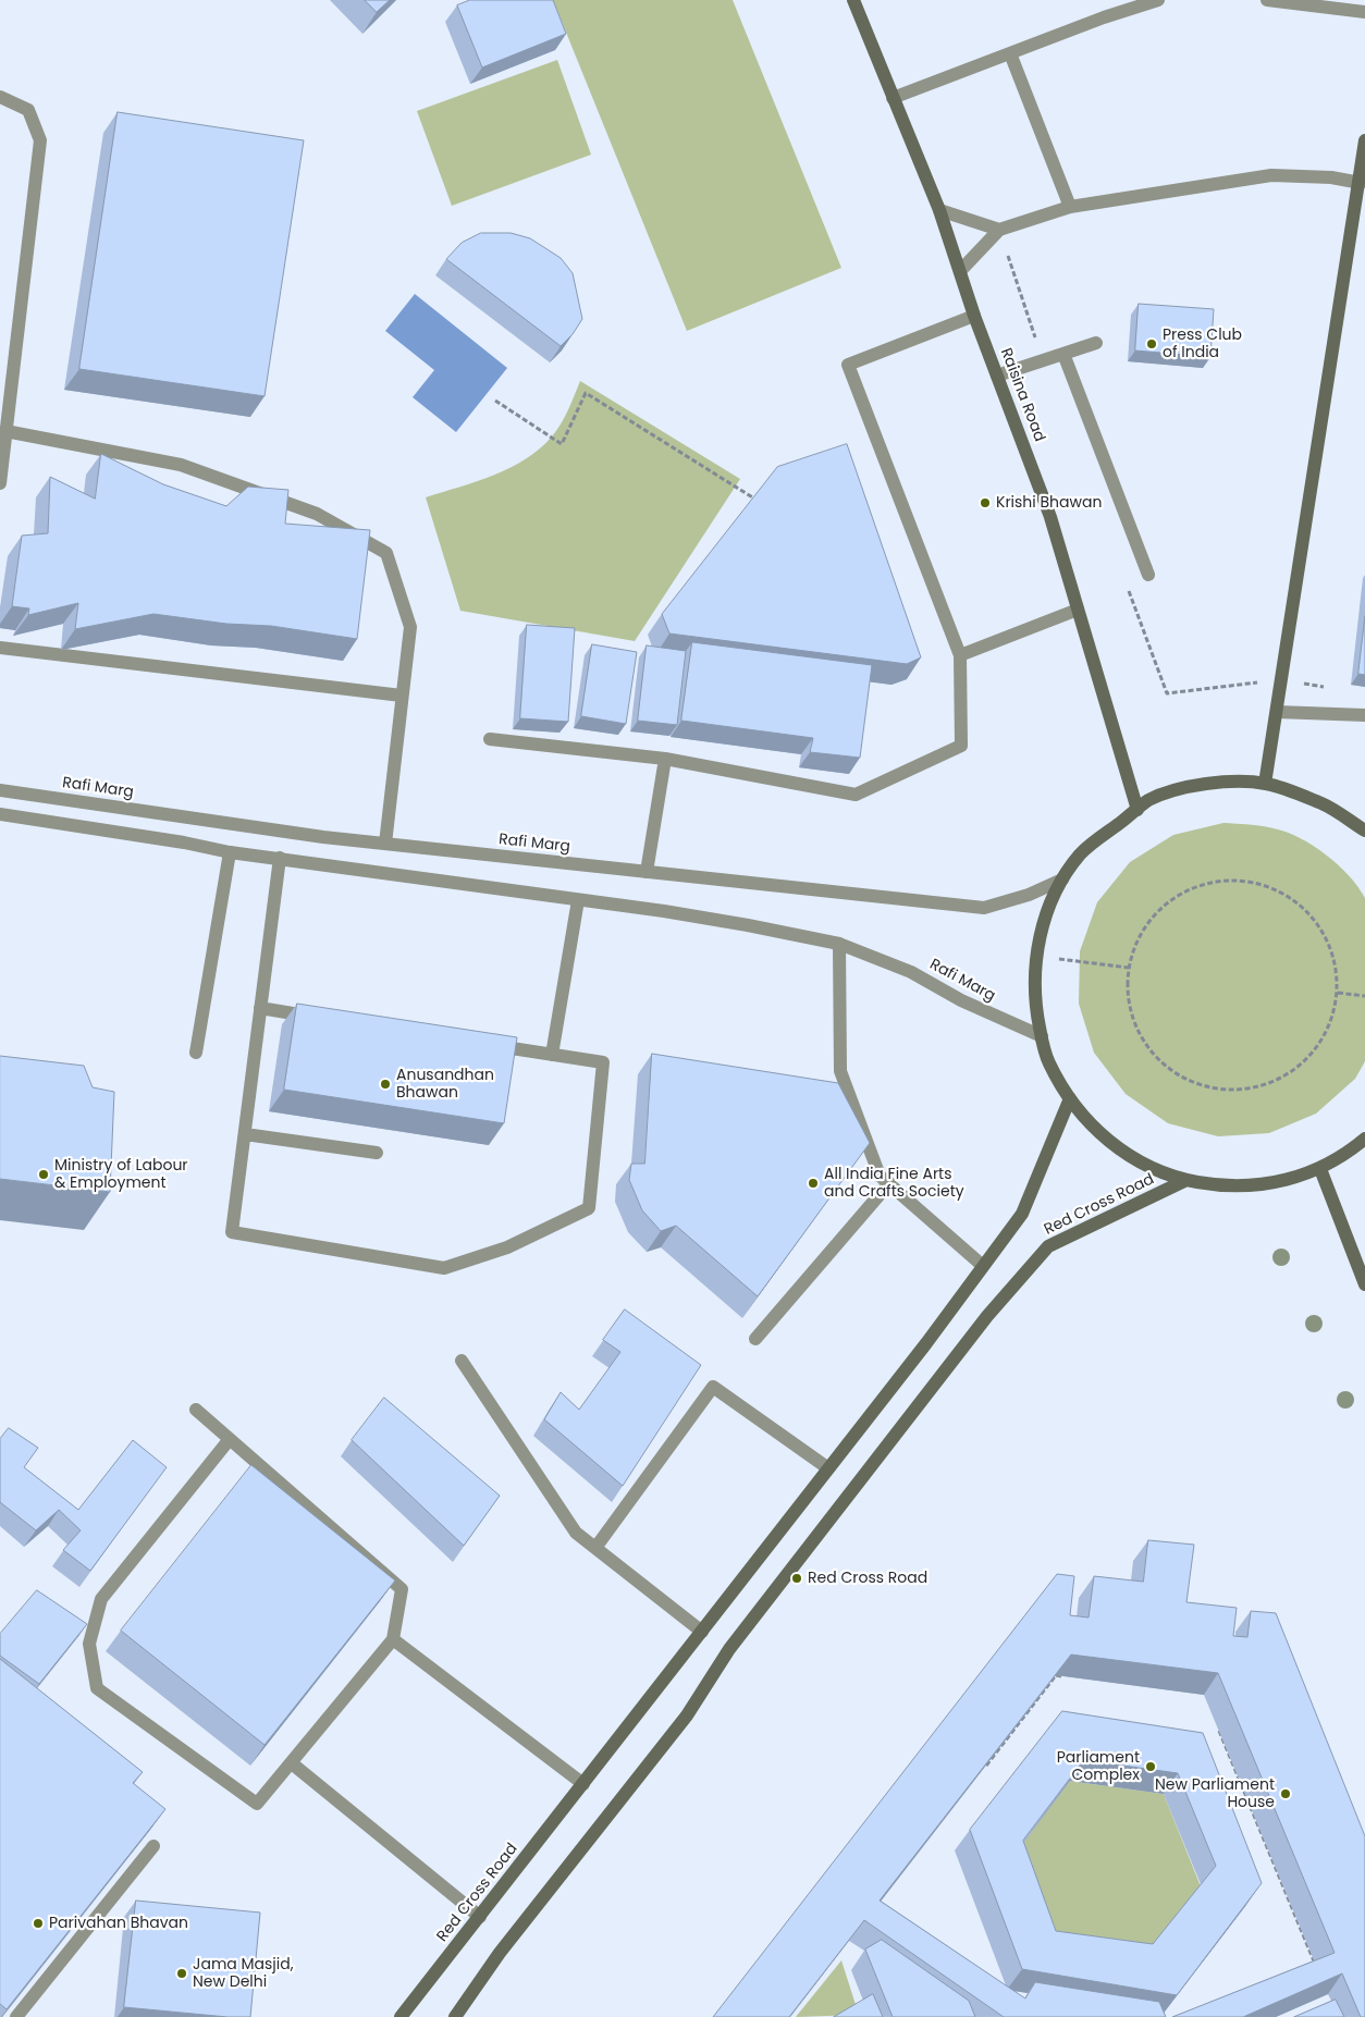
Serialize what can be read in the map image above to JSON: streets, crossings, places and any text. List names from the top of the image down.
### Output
{
  "streets": {
    "main road": ["Raisina Road", "Red Cross Road"],
    "street": ["Rafi Marg"]
  },
  "places": [
    "Press Club of India",
    "Krishi Bhawan",
    "Anusandhan Bhawan",
    "Ministry of Labour & Employment",
    "All India Fine Arts and Crafts Society",
    "Red Cross Road",
    "Parliament Complex",
    "New Parliament House",
    "Parivahan Bhavan",
    "Jama Masjid, New Delhi"
  ]
}
